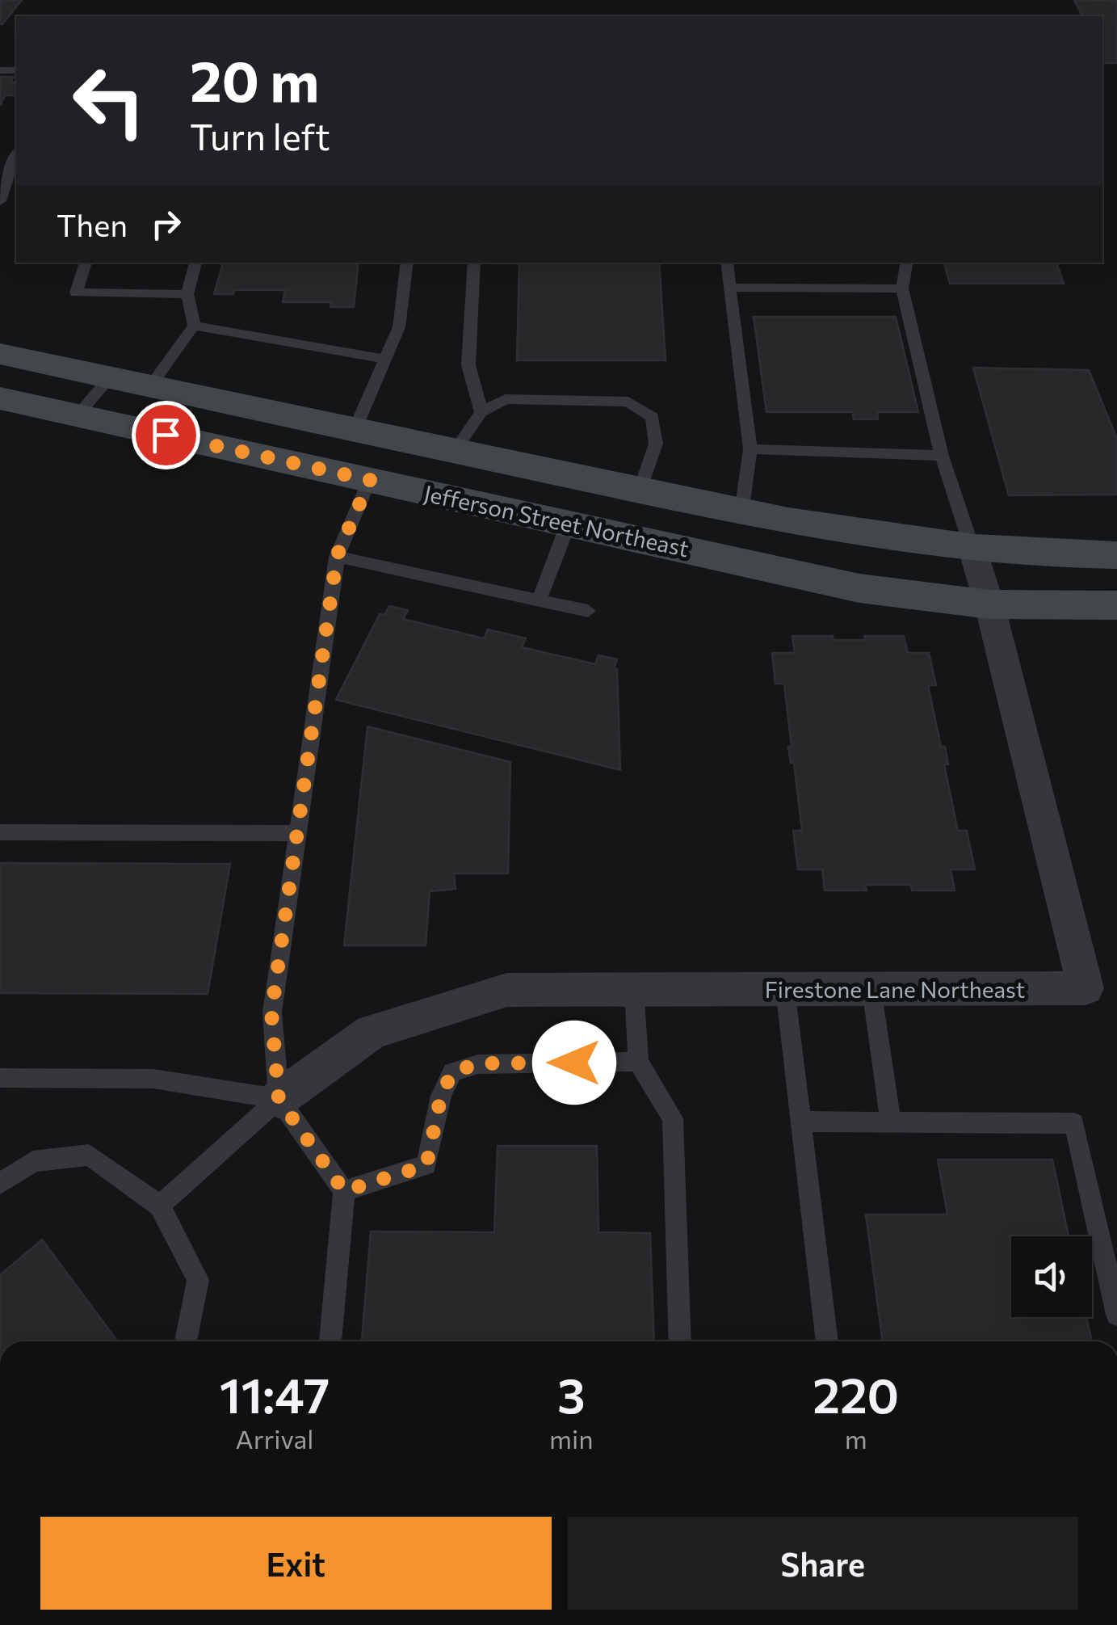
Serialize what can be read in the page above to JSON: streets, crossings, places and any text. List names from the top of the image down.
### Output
{
  "streets": {
    "main road": ["Jefferson Street Northeast"],
    "street": ["Firestone Lane Northeast"]
  },
  "crossings": [
    ["Jefferson Street Northeast", "Firestone Lane Northeast"]
  ],
  "page": {
    "turn": ["20 m", "Turn left"],
    "then": "Then",
    "eta": [
      "11:47",
      "Arrival",
      "3",
      "min",
      "220",
      "m"
    ],
    "buttons": ["Exit", "Share"]
  }
}
